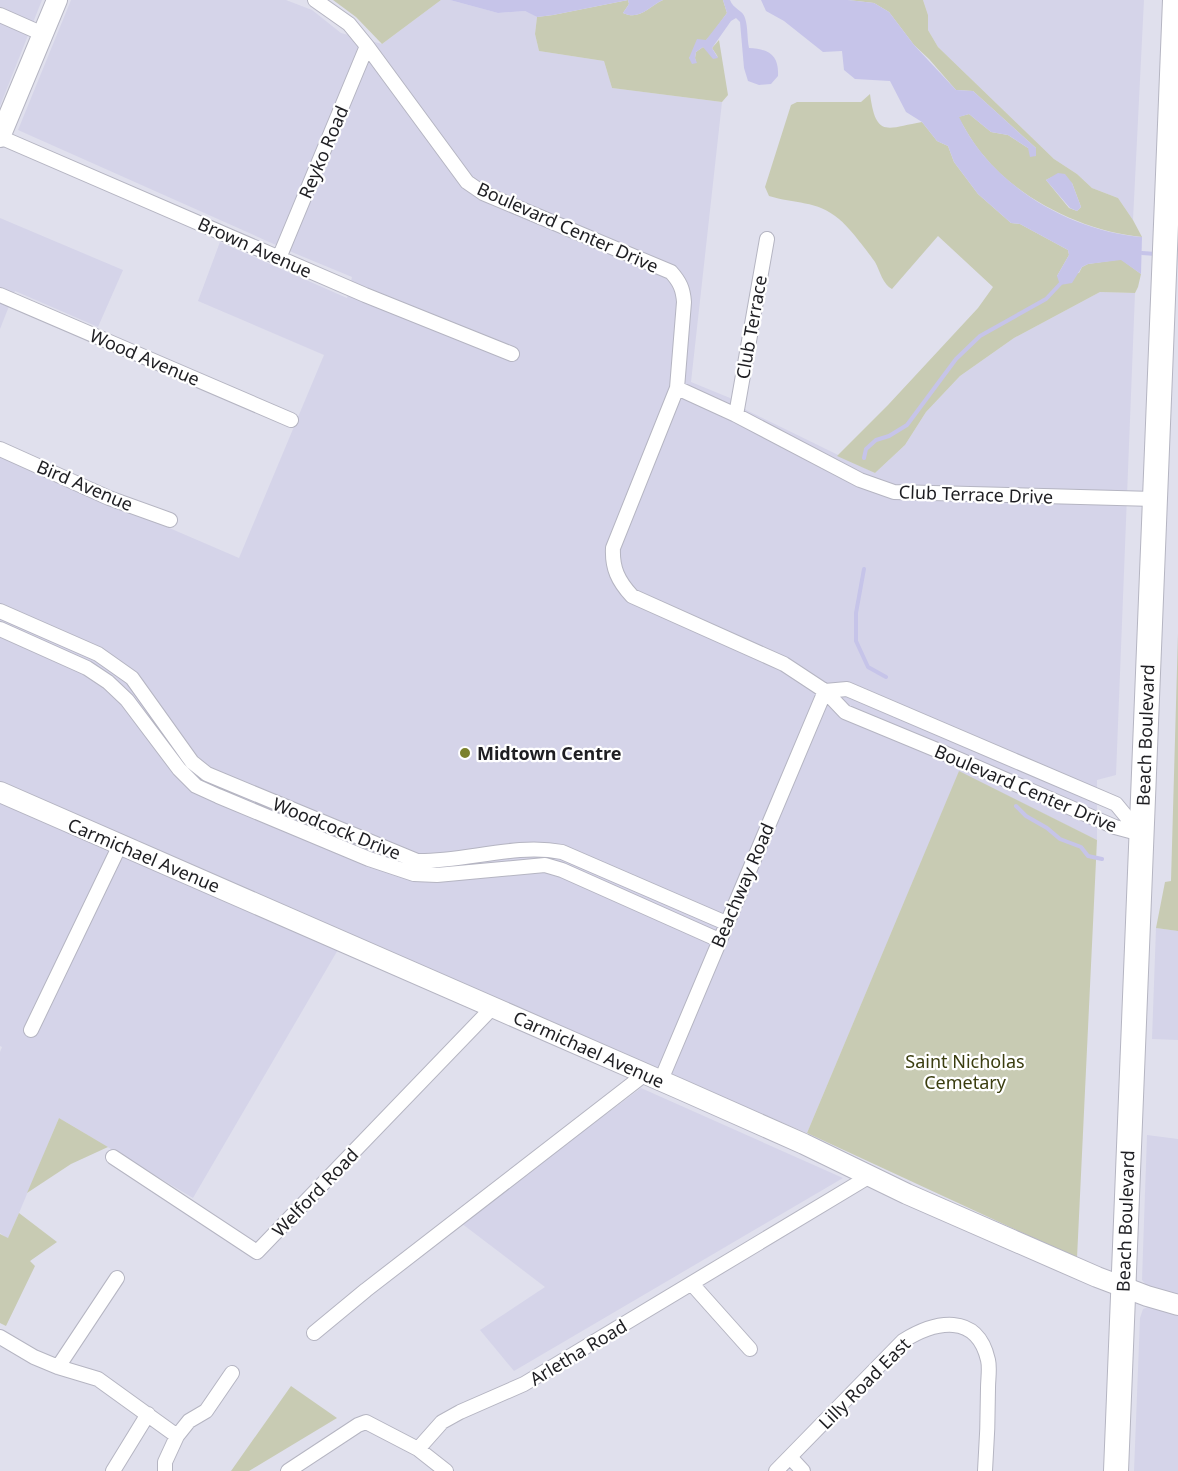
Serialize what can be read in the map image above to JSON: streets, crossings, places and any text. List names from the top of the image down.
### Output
{
  "streets": {
    "highway": ["Beach Boulevard"],
    "street": [
      "Reyko Road",
      "Boulevard Center Drive",
      "Brown Avenue",
      "Club Terrace",
      "Wood Avenue",
      "Bird Avenue",
      "Club Terrace Drive",
      "Woodcock Drive",
      "Carmichael Avenue",
      "Beachway Road",
      "Welford Road",
      "Arletha Road",
      "Lilly Road East"
    ]
  },
  "crossings": [
    ["Reyko Road", "Boulevard Center Drive"],
    ["Reyko Road", "Brown Avenue"],
    ["Boulevard Center Drive", "Club Terrace Drive"],
    ["Boulevard Center Drive", "Beach Boulevard"],
    ["Boulevard Center Drive", "Beachway Road"],
    ["Club Terrace", "Club Terrace Drive"],
    ["Club Terrace Drive", "Beach Boulevard"],
    ["Beach Boulevard", "Carmichael Avenue"],
    ["Woodcock Drive", "Beachway Road"],
    ["Carmichael Avenue", "Beachway Road"],
    ["Carmichael Avenue", "Welford Road"],
    ["Carmichael Avenue", "Arletha Road"]
  ],
  "parks": ["Saint Nicholas Cemetary"],
  "places": ["Midtown Centre"]
}
